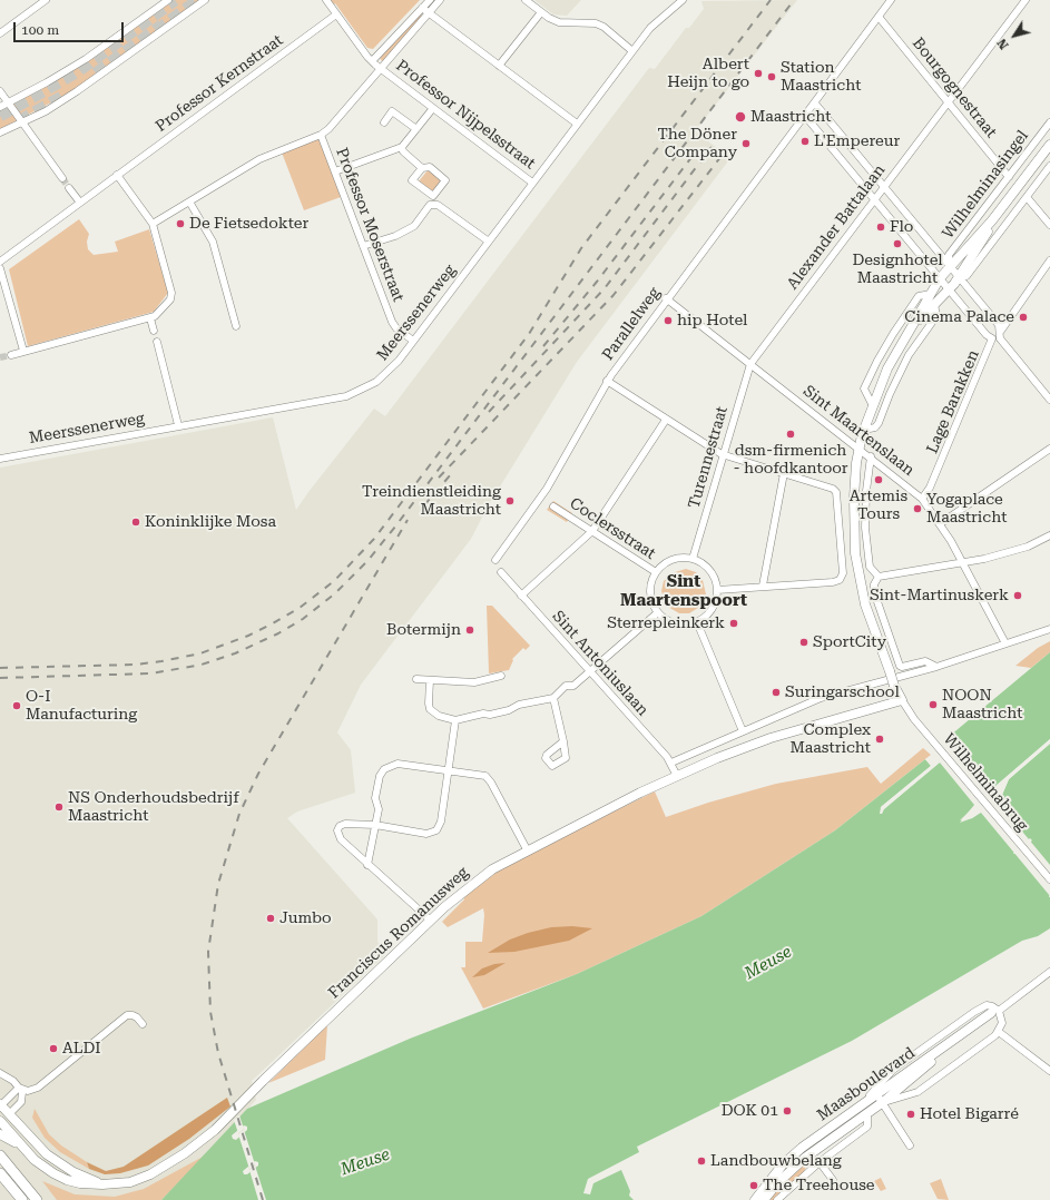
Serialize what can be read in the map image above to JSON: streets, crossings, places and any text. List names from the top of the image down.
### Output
{
  "streets": {
    "street": [
      "Professor Kernstraat",
      "Bourgognestraat",
      "Professor Nijpelsstraat",
      "Wilhelminasingel",
      "Professor Moserstraat",
      "Alexander Battalaan",
      "Meerssenerweg",
      "Parallelweg",
      "Lage Barakken",
      "Sint Maartenslaan",
      "Turennestraat",
      "Coclersstraat",
      "Sint Antoniuslaan",
      "Wilhelminabrug",
      "Franciscus Romanusweg",
      "Maasboulevard"
    ]
  },
  "crossings": [
    ["Professor Kernstraat", "Professor Nijpelsstraat"],
    ["Bourgognestraat", "Wilhelminasingel"],
    ["Bourgognestraat", "Alexander Battalaan"],
    ["Bourgognestraat", "Parallelweg"],
    ["Professor Nijpelsstraat", "Meerssenerweg"],
    ["Wilhelminasingel", "Sint Maartenslaan"],
    ["Wilhelminasingel", "Wilhelminabrug"],
    ["Wilhelminasingel", "Franciscus Romanusweg"],
    ["Professor Moserstraat", "Meerssenerweg"],
    ["Alexander Battalaan", "Sint Maartenslaan"],
    ["Alexander Battalaan", "Turennestraat"],
    ["Parallelweg", "Sint Maartenslaan"],
    ["Lage Barakken", "Sint Maartenslaan"],
    ["Sint Maartenslaan", "Turennestraat"],
    ["Turennestraat", "Coclersstraat"],
    ["Sint Antoniuslaan", "Franciscus Romanusweg"],
    ["Wilhelminabrug", "Franciscus Romanusweg"]
  ],
  "districts": ["Sint Maartenspoort"],
  "water": ["Meuse"],
  "places": [
    "Albert Heijn to go",
    "Station Maastricht",
    "Maastricht",
    "L'Empereur",
    "The Döner Company",
    "De Fietsedokter",
    "Flo",
    "Designhotel Maastricht",
    "Cinema Palace",
    "hip Hotel",
    "dsm-firmenich - hoofdkantoor",
    "Artemis Tours",
    "Treindienstleiding Maastricht",
    "Yogaplace Maastricht",
    "Koninklijke Mosa",
    "Sint-Martinuskerk",
    "Sterrepleinkerk",
    "Botermijn",
    "SportCity",
    "Suringarschool",
    "NOON Maastricht",
    "O-I Manufacturing",
    "Complex Maastricht",
    "NS Onderhoudsbedrijf Maastricht",
    "Jumbo",
    "ALDI",
    "DOK 01",
    "Hotel Bigarré",
    "Landbouwbelang",
    "The Treehouse"
  ],
  "scale_bar": "100 m",
  "north": "bottom left"
}
